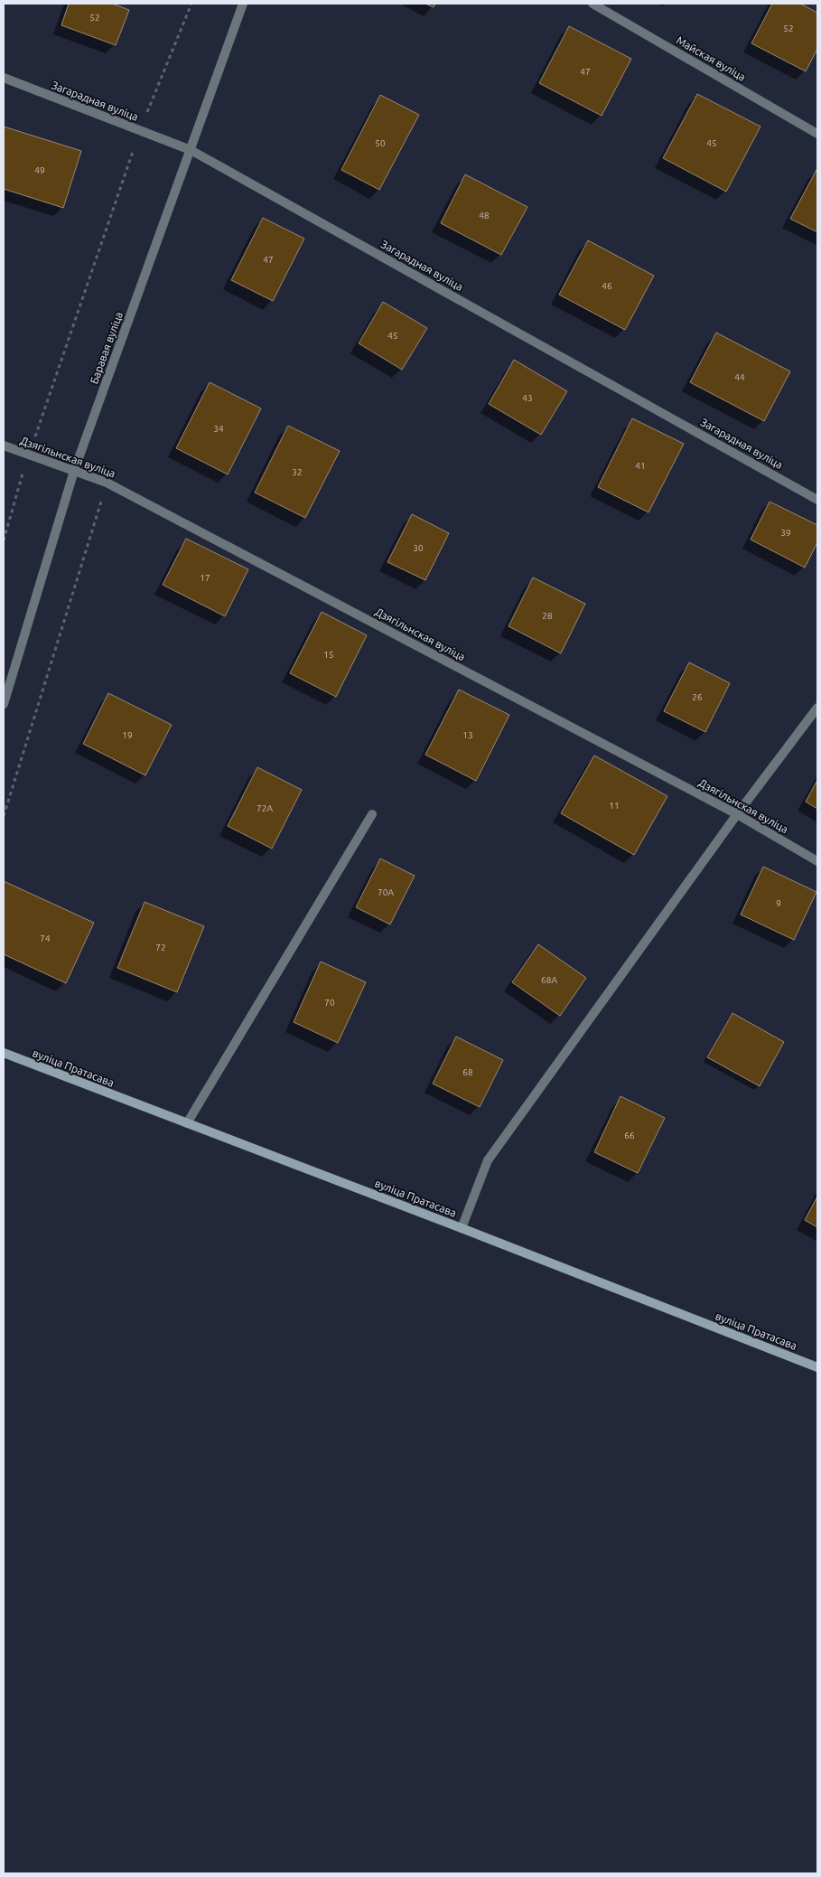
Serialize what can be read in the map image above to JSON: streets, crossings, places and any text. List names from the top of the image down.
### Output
{
  "streets": {
    "main road": ["вуліца Пратасава"],
    "street": [
      "Майская вуліца",
      "Загарадная вуліца",
      "Баравая вуліца",
      "Дзягільнская вуліца"
    ]
  },
  "crossings": [
    ["Загарадная вуліца", "Баравая вуліца"],
    ["Баравая вуліца", "Дзягільнская вуліца"]
  ],
  "house_numbers": [
    "52",
    "52",
    "47",
    "50",
    "45",
    "49",
    "48",
    "47",
    "46",
    "45",
    "44",
    "43",
    "34",
    "41",
    "32",
    "39",
    "30",
    "17",
    "28",
    "15",
    "26",
    "19",
    "13",
    "11",
    "72А",
    "70А",
    "9",
    "74",
    "72",
    "68А",
    "70",
    "68",
    "66"
  ]
}
